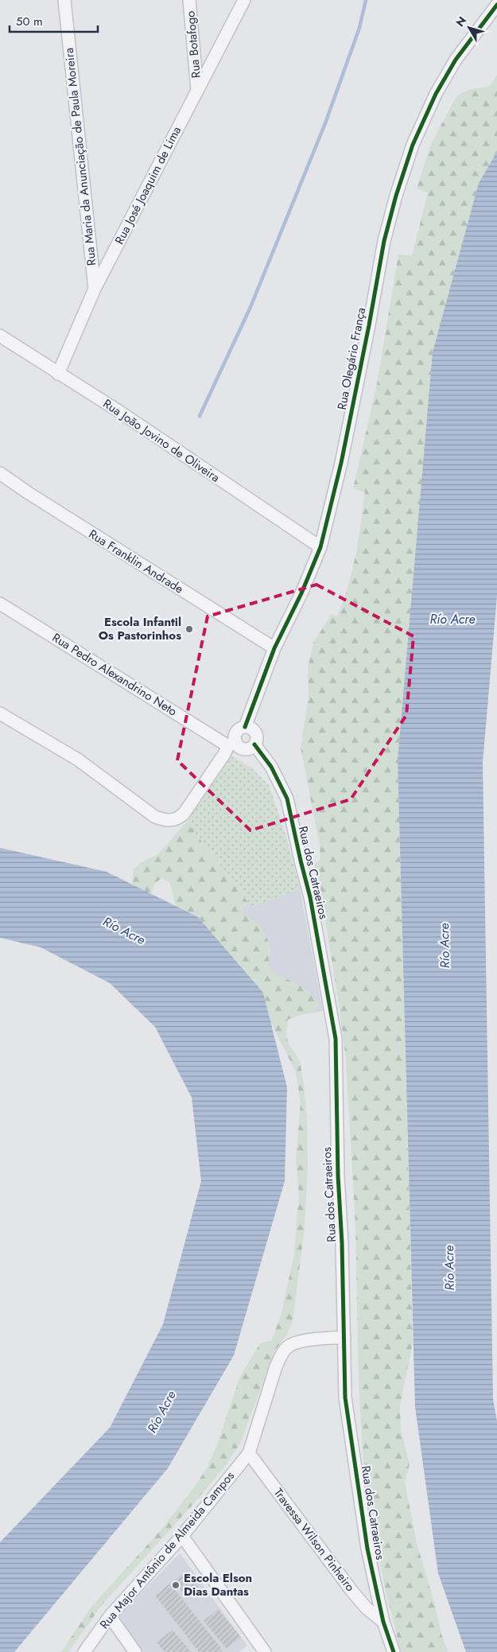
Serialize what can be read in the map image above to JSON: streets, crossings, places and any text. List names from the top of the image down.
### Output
{
  "streets": {
    "street": [
      "Rua Botafogo",
      "Rua Maria da Anunciação de Paula Moreira",
      "Rua José Joaquim de Lima",
      "Rua Olegário França",
      "Rua João Jovino de Oliveira",
      "Rua Franklin Andrade",
      "Rua Pedro Alexandrino Neto",
      "Rua dos Catraeiros",
      "Travessa Wilson Pinheiro",
      "Rua Major Antônio de Almeida Campos"
    ]
  },
  "crossings": [
    ["Rua Botafogo", "Rua José Joaquim de Lima"],
    ["Rua Maria da Anunciação de Paula Moreira", "Rua José Joaquim de Lima"],
    ["Rua José Joaquim de Lima", "Rua João Jovino de Oliveira"],
    ["Rua Olegário França", "Rua João Jovino de Oliveira"],
    ["Rua Olegário França", "Rua Franklin Andrade"],
    ["Rua Olegário França", "Rua Pedro Alexandrino Neto"],
    ["Rua Olegário França", "Rua dos Catraeiros"],
    ["Rua Pedro Alexandrino Neto", "Rua dos Catraeiros"],
    ["Rua dos Catraeiros", "Travessa Wilson Pinheiro"],
    ["Rua dos Catraeiros", "Rua Major Antônio de Almeida Campos"],
    ["Travessa Wilson Pinheiro", "Rua Major Antônio de Almeida Campos"]
  ],
  "water": ["Río Acre"],
  "places": ["Escola Infantil Os Pastorinhos", "Escola Elson Dias Dantas"],
  "scale_bar": "50 m",
  "north": "top left"
}
